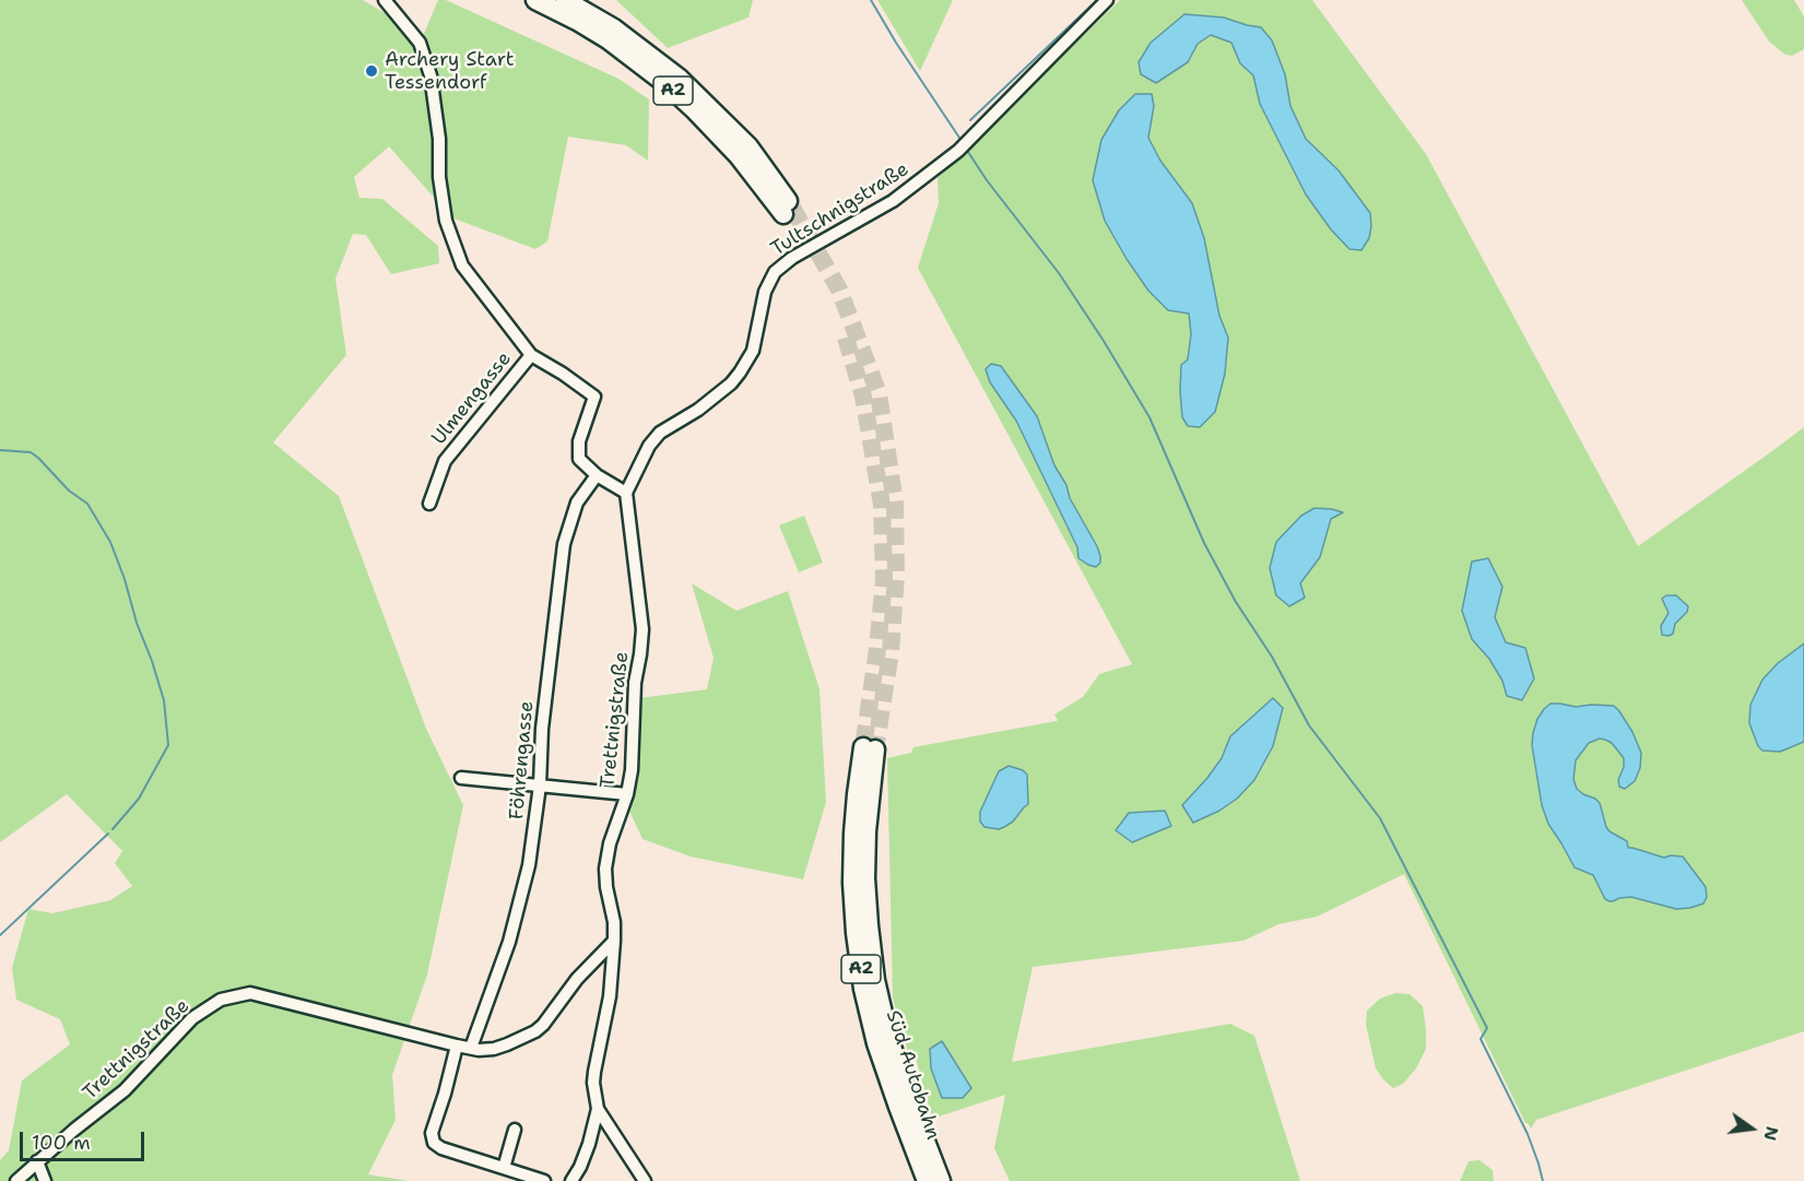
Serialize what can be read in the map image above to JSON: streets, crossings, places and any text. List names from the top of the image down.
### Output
{
  "streets": {
    "highway": ["A2", "Süd Autobahn"],
    "street": [
      "Tultschnigstraße",
      "Ulmengasse",
      "Trettnigstraße",
      "Föhrengasse"
    ]
  },
  "crossings": [
    ["Tultschnigstraße", "Trettnigstraße"],
    ["Trettnigstraße", "Föhrengasse"]
  ],
  "places": ["Archery Start Tessendorf"],
  "scale_bar": "100 m",
  "north": "right"
}
